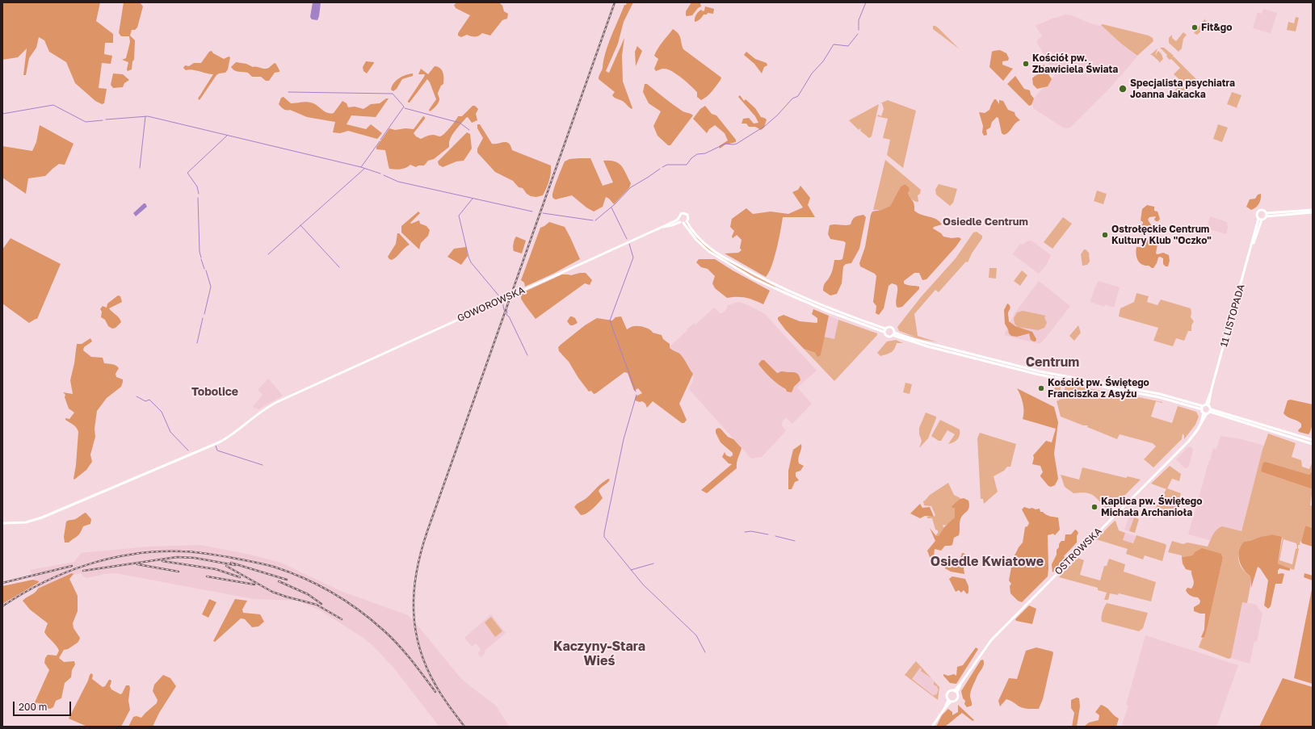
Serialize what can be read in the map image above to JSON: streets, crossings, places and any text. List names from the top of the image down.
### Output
{
  "streets": {
    "main road": ["GOWOROWSKA", "11 LISTOPADA", "OSTROWSKA"]
  },
  "districts": [
    "Osiedle Centrum",
    "Centrum",
    "Tobolice",
    "Osiedle Kwiatowe",
    "Kaczyny-Stara Wieś"
  ],
  "places": [
    "Fit&go",
    "Kościół pw. Zbawiciela Świata",
    "Specjalista psychiatra Joanna Jakacka",
    "Ostrołęckie Centrum Kultury Klub \"Oczko\"",
    "Kościół pw. Świętego Franciszka z Asyżu",
    "Kaplica pw. Świętego Michała Archanioła"
  ],
  "scale_bar": "200 m"
}
